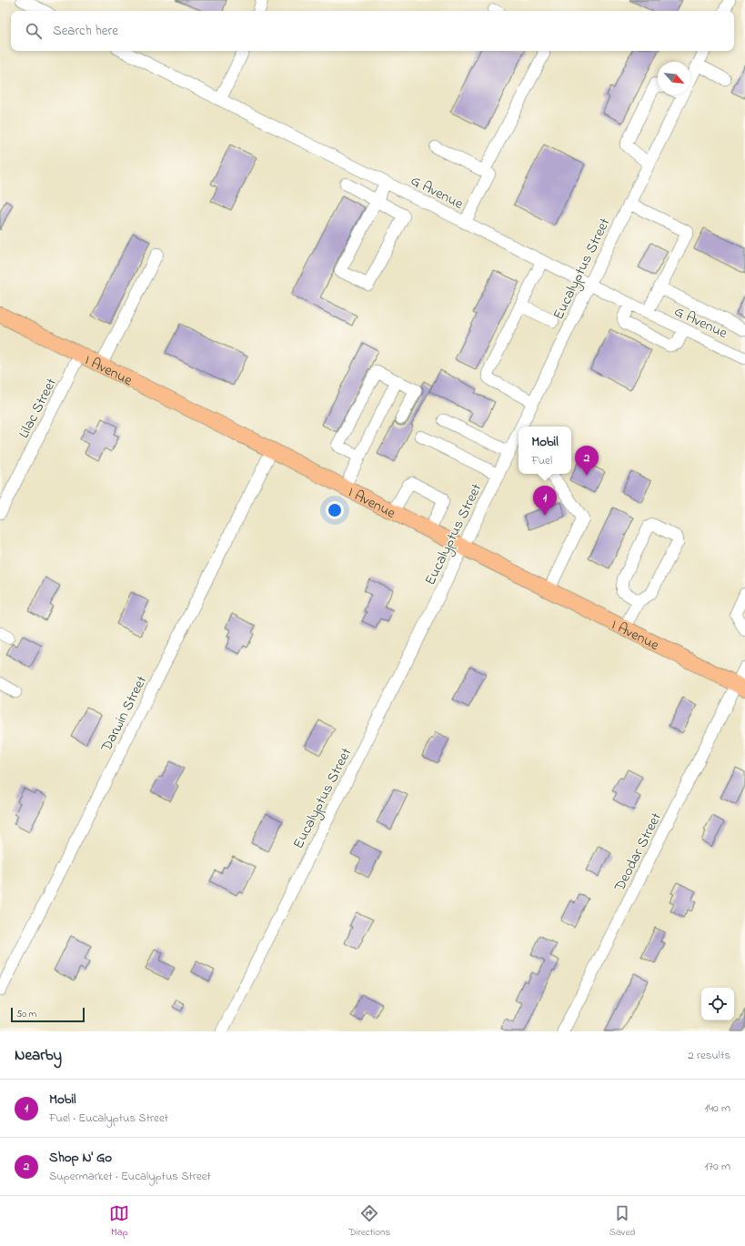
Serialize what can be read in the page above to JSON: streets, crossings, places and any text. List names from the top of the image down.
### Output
{
  "streets": {
    "main road": ["I Avenue"],
    "street": [
      "G Avenue",
      "Eucalyptus Street",
      "Lilac Street",
      "Darwin Street",
      "Deodar Street"
    ]
  },
  "crossings": [
    ["G Avenue", "Eucalyptus Street"],
    ["Eucalyptus Street", "I Avenue"],
    ["I Avenue", "Lilac Street"],
    ["I Avenue", "Darwin Street"],
    ["I Avenue", "Deodar Street"]
  ],
  "scale_bar": "50 m",
  "north": "bottom right",
  "page": {
    "search": "Search here",
    "popup": ["Mobil", "Fuel"],
    "pins": ["2", "1"],
    "scale": "50 m",
    "heading": ["Nearby", "2 results"],
    "list": [
      {
        "mark": "1",
        "name": "Mobil",
        "note": "Fuel · Eucalyptus Street",
        "value": "140 m"
      },
      {
        "mark": "2",
        "name": "Shop N' Go",
        "note": "Supermarket · Eucalyptus Street",
        "value": "170 m"
      }
    ],
    "nav": ["Map", "Directions", "Saved"]
  }
}
